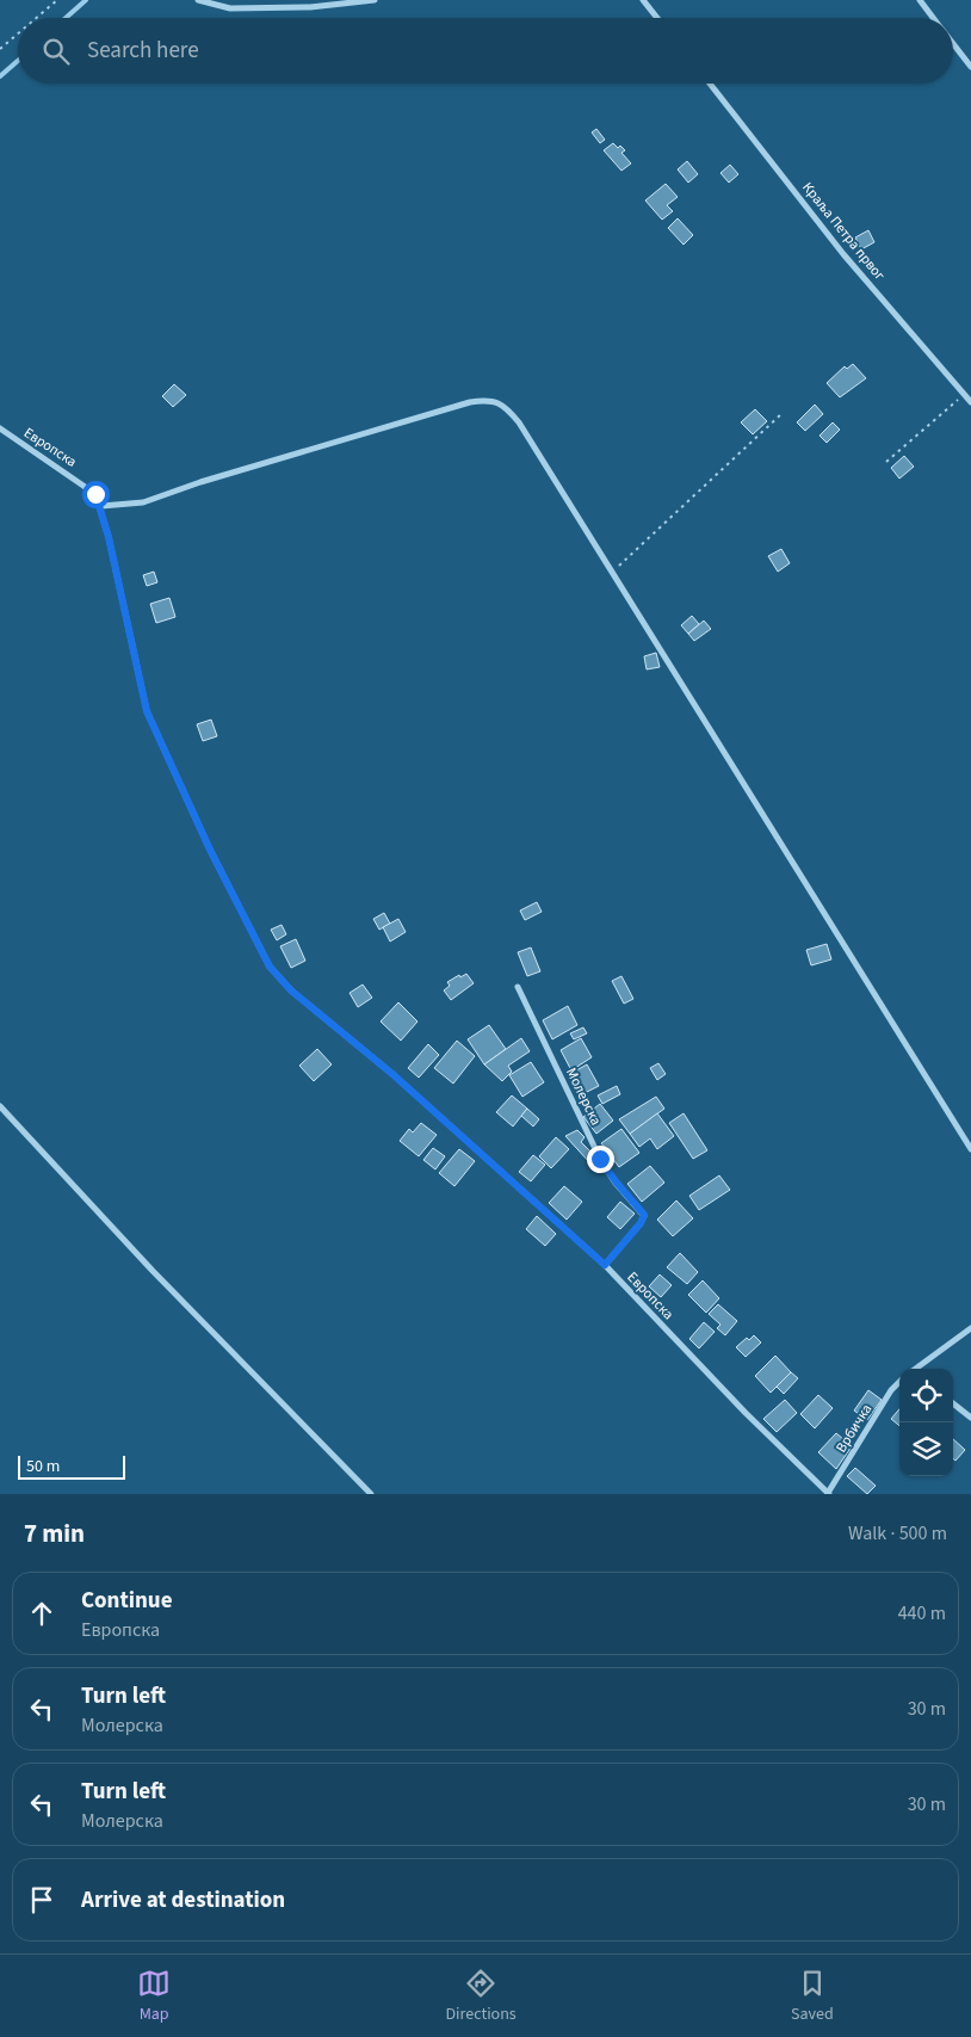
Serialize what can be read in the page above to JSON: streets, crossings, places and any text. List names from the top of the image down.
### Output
{
  "streets": {
    "street": [
      "Краља Петра првог",
      "Европска",
      "Молерска",
      "Врбичка"
    ]
  },
  "crossings": [
    ["Европска", "Молерска"],
    ["Европска", "Врбичка"]
  ],
  "scale_bar": "50 m",
  "page": {
    "search": "Search here",
    "scale": "50 m",
    "heading": ["7 min", "Walk · 500 m"],
    "list": [
      ["Continue", "Европска", "440 m"],
      ["Turn left", "Молерска", "30 m"],
      ["Turn left", "Молерска", "30 m"],
      "Arrive at destination"
    ],
    "nav": ["Map", "Directions", "Saved"]
  }
}
